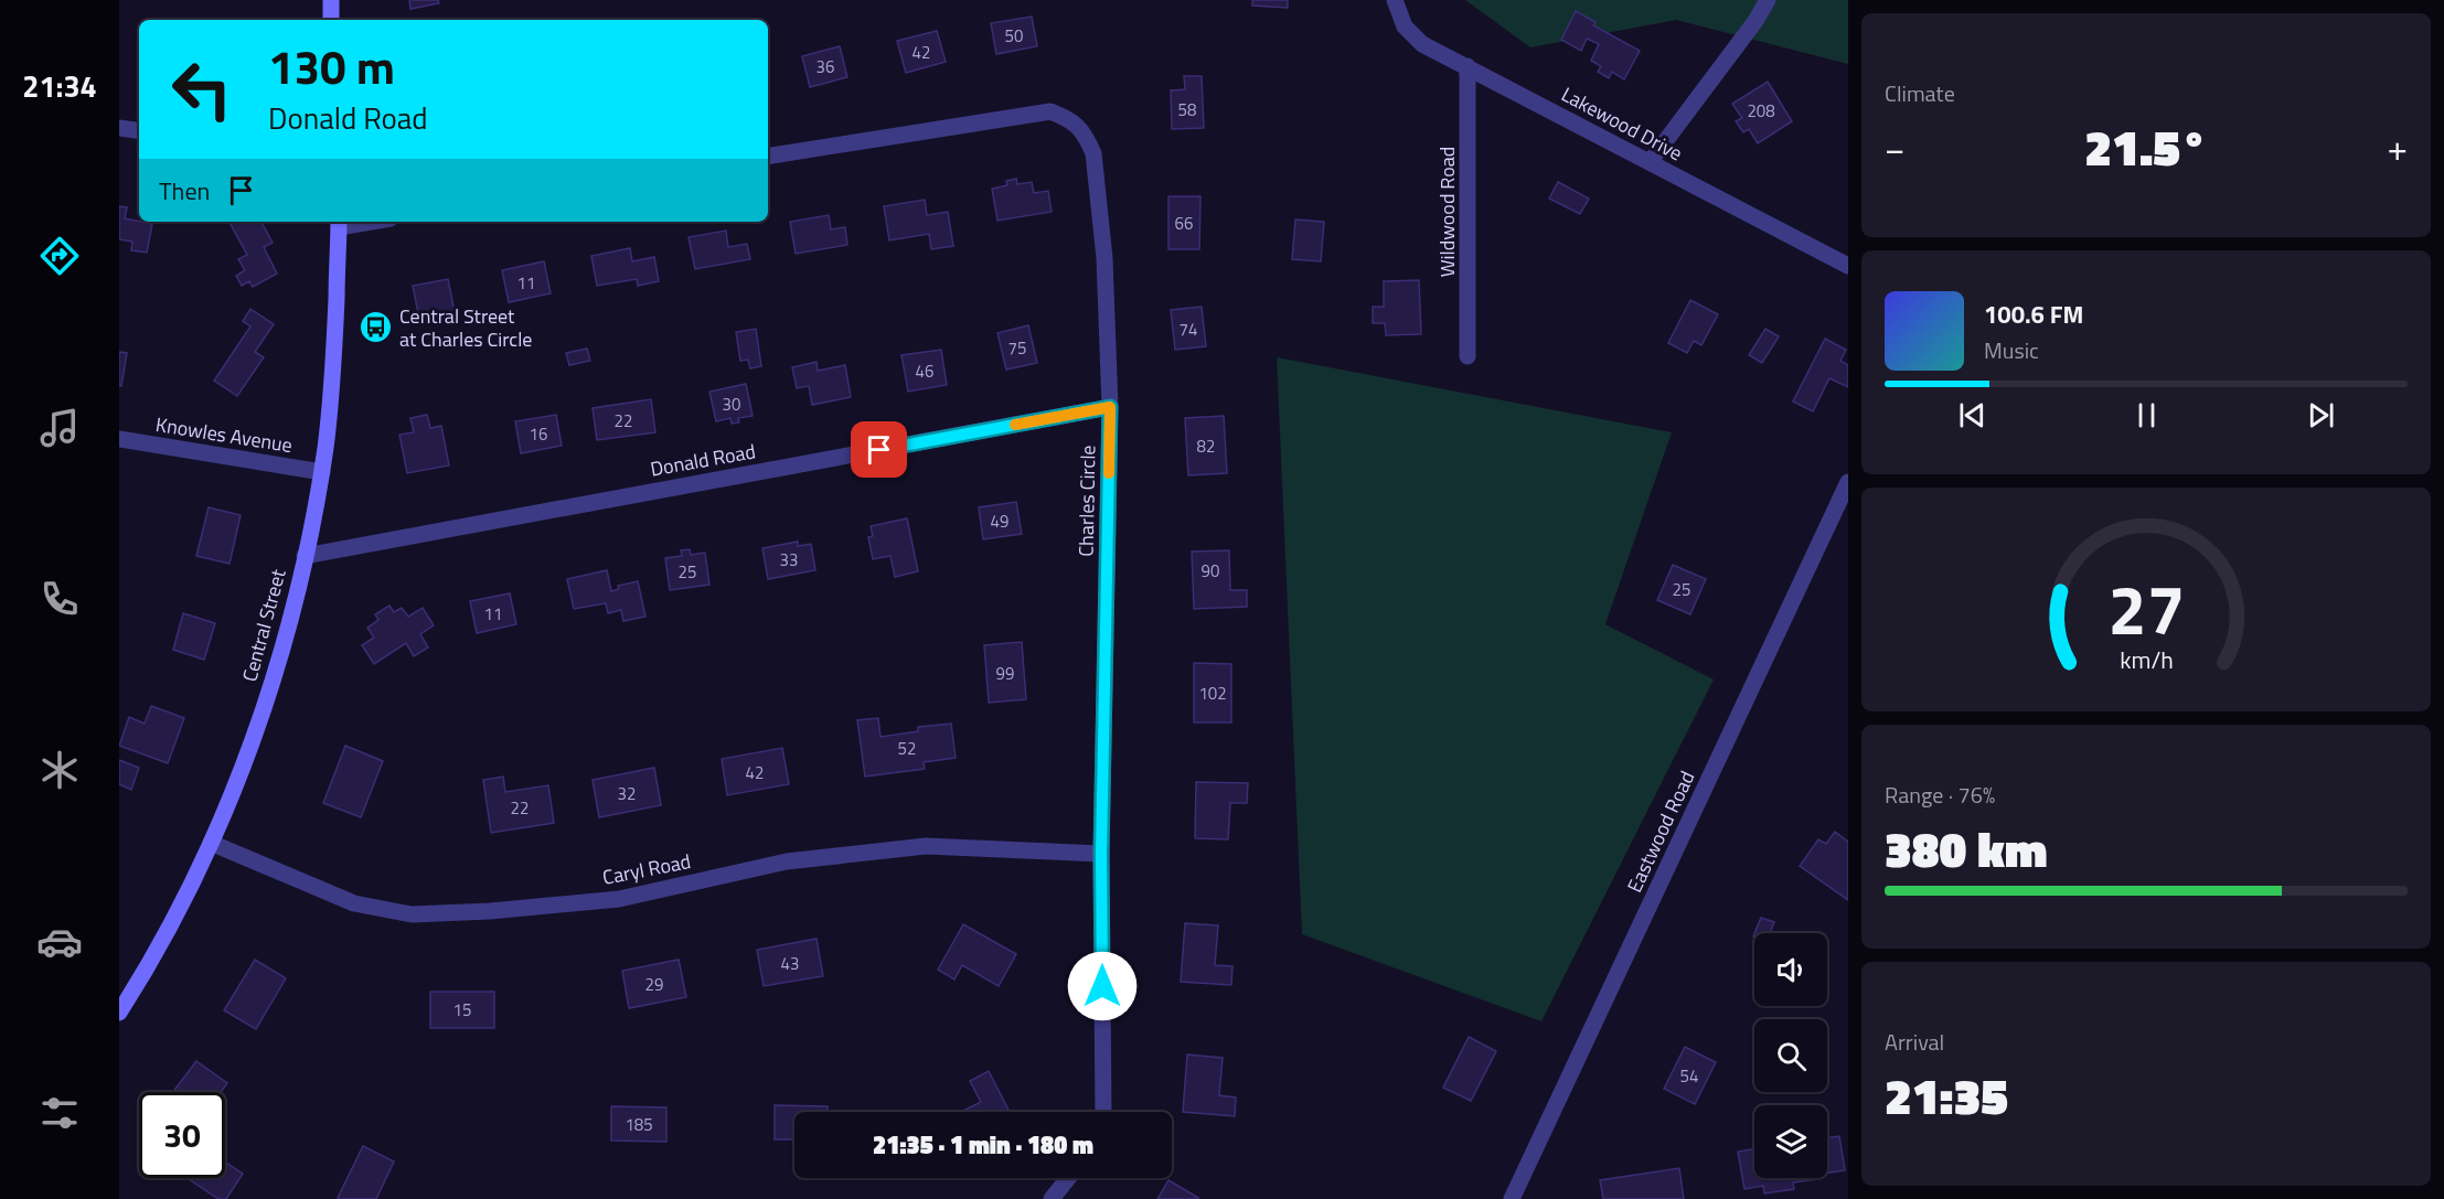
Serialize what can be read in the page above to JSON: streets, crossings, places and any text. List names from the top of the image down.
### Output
{
  "streets": {
    "main road": ["Central Street"],
    "street": [
      "Lakewood Drive",
      "Wildwood Road",
      "Knowles Avenue",
      "Donald Road",
      "Charles Circle",
      "Eastwood Road",
      "Caryl Road"
    ]
  },
  "crossings": [
    ["Lakewood Drive", "Wildwood Road"],
    ["Knowles Avenue", "Central Street"],
    ["Donald Road", "Charles Circle"],
    ["Donald Road", "Central Street"],
    ["Charles Circle", "Caryl Road"],
    ["Central Street", "Caryl Road"]
  ],
  "places": {
    "bus stop": ["Central Street at Charles Circle"]
  },
  "house_numbers": [
    "50",
    "42",
    "36",
    "58",
    "208",
    "66",
    "11",
    "74",
    "75",
    "46",
    "30",
    "22",
    "16",
    "82",
    "49",
    "33",
    "90",
    "25",
    "25",
    "11",
    "99",
    "102",
    "52",
    "42",
    "32",
    "22",
    "43",
    "29",
    "15",
    "54",
    "185"
  ],
  "page": {
    "tabs": "21:34",
    "tile": [
      "Climate",
      ["Range · 76%", "380 km"],
      ["Arrival", "21:35"]
    ],
    "turn": ["130 m", "Donald Road"],
    "heat": ["−", "21.5°", "+"],
    "then": "Then",
    "song": ["100.6 FM", "Music"],
    "limit": "30",
    "trip": "21:35 · 1 min · 180 m",
    "gauge": ["27", "km/h"]
  }
}
